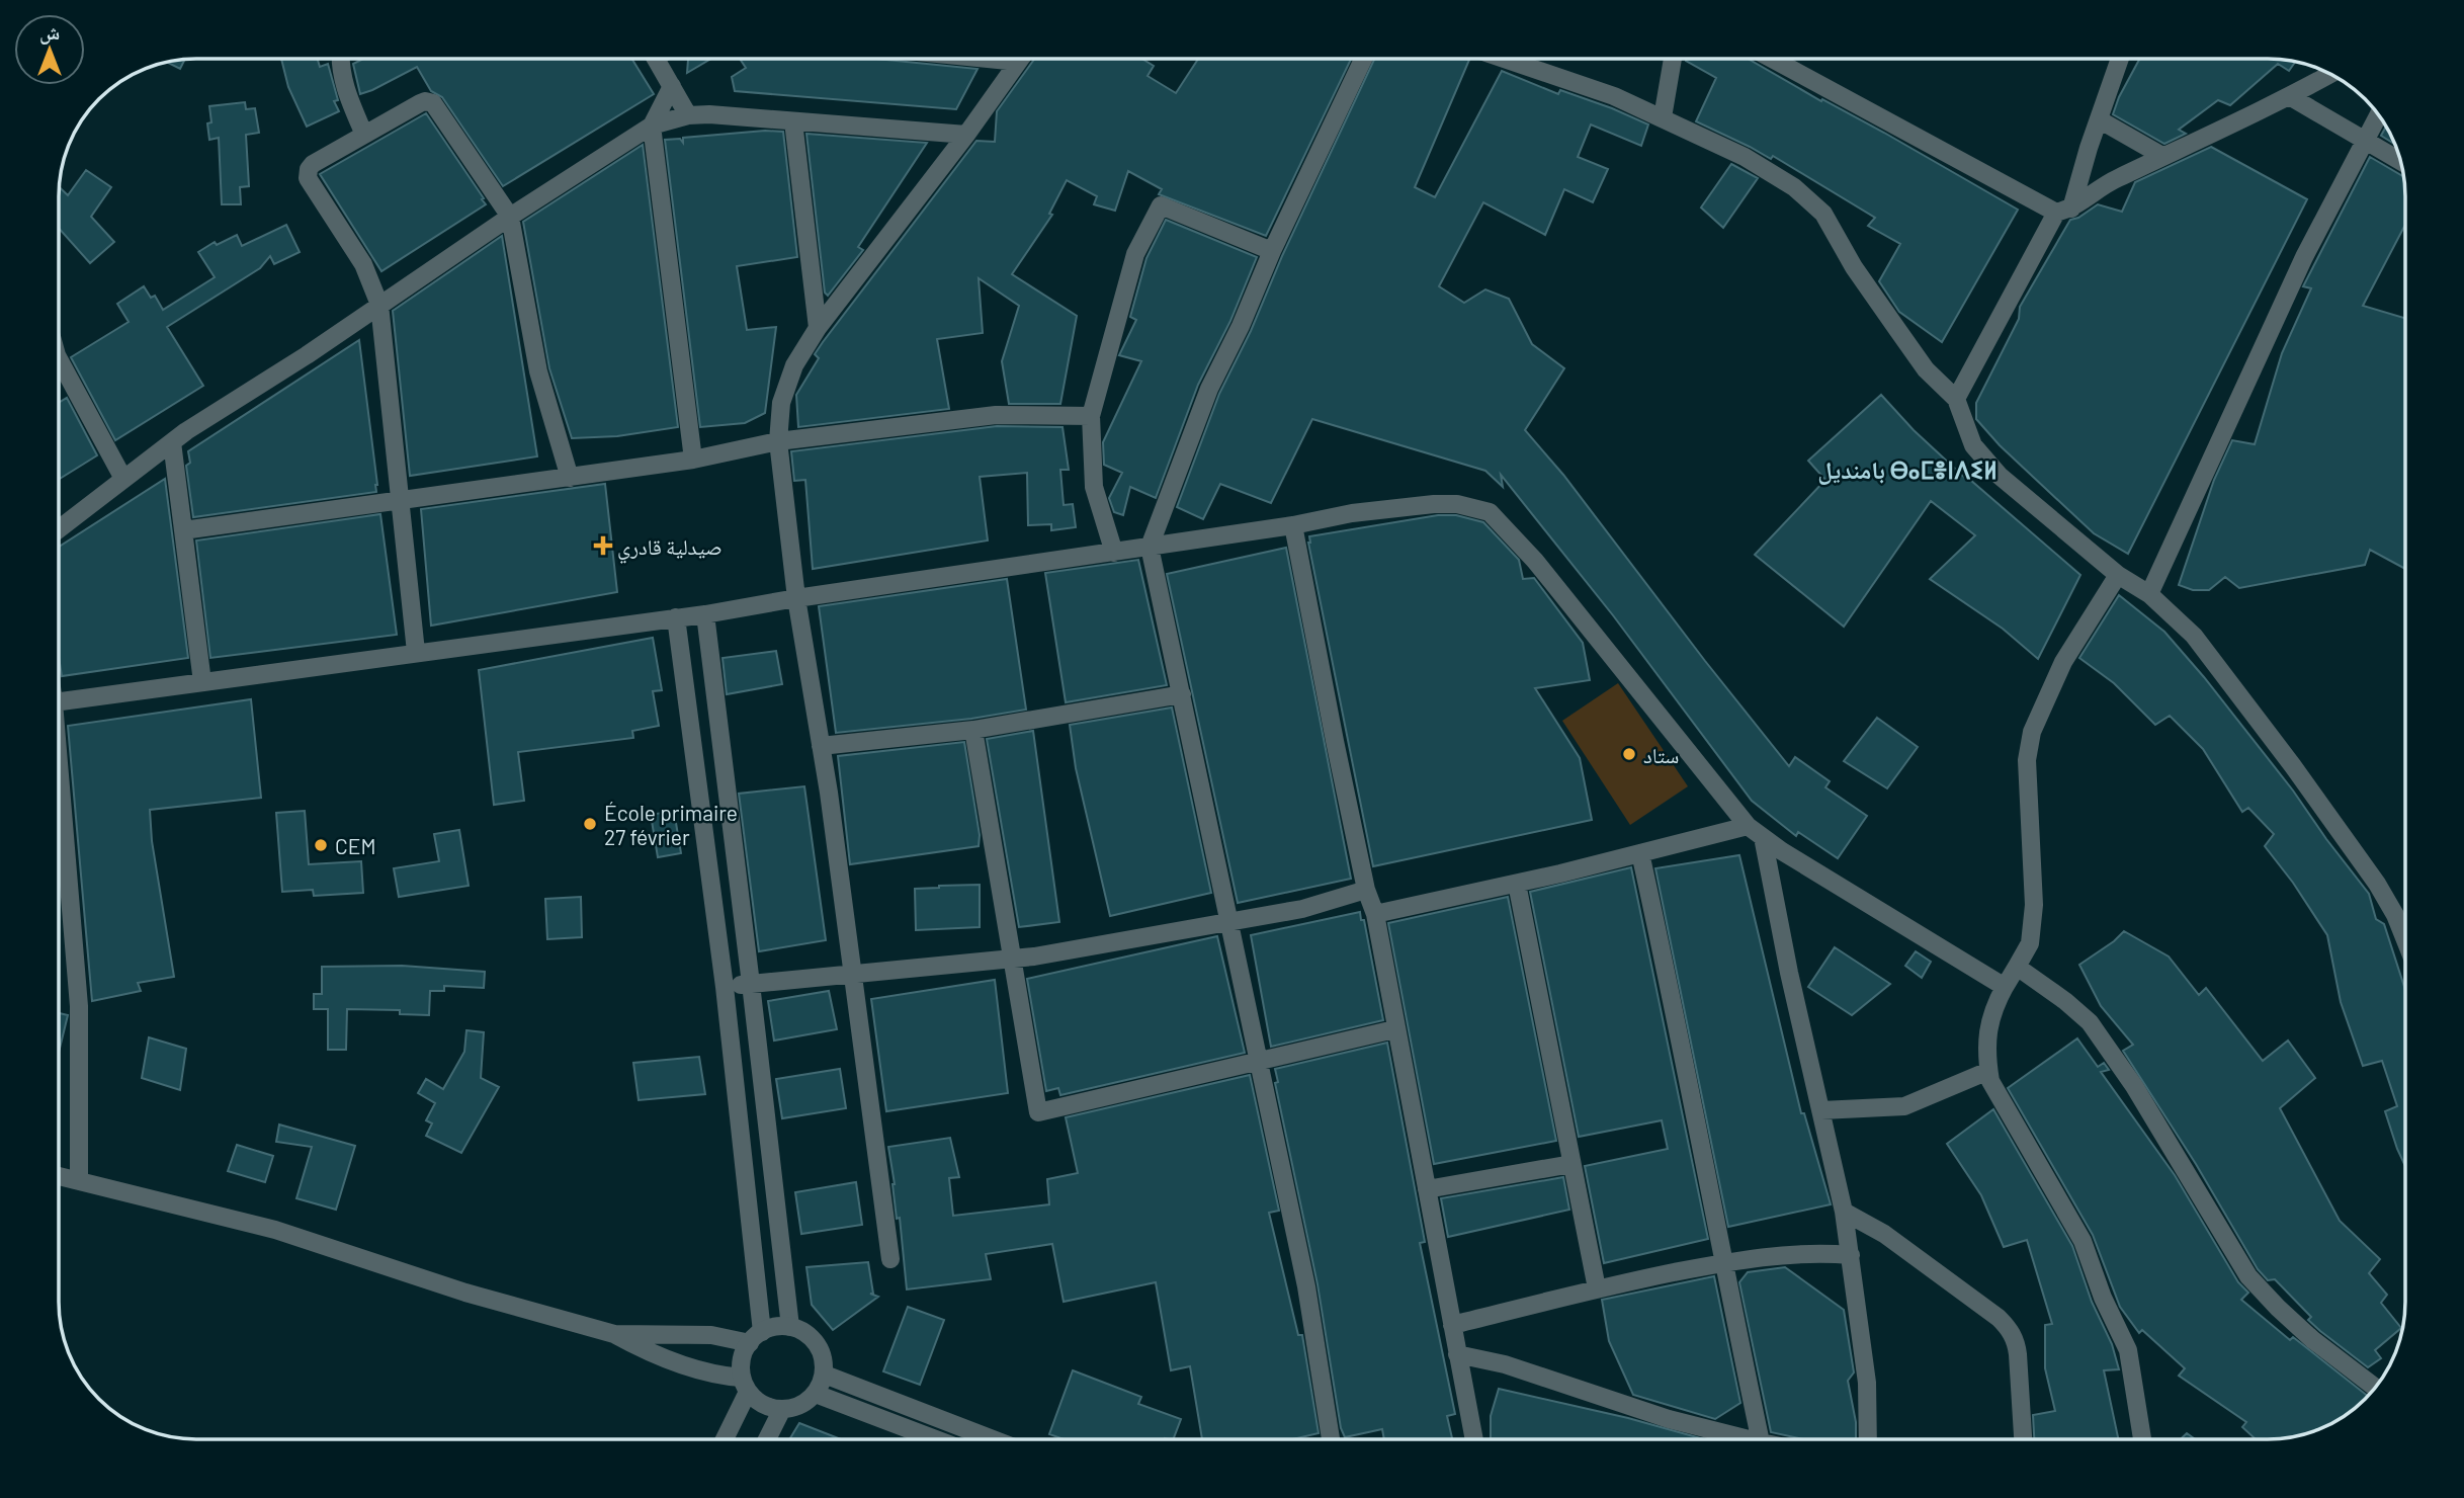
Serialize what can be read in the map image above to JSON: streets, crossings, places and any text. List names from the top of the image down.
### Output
{
  "districts": ["بامنديل ⴱⴰⵎⴻⵏⴷⵉⵍ"],
  "places": {
    "health": ["صيدلية قادري"],
    "other": ["ستاد", "École primaire 27 février", "CEM"]
  },
  "north": "top"
}
